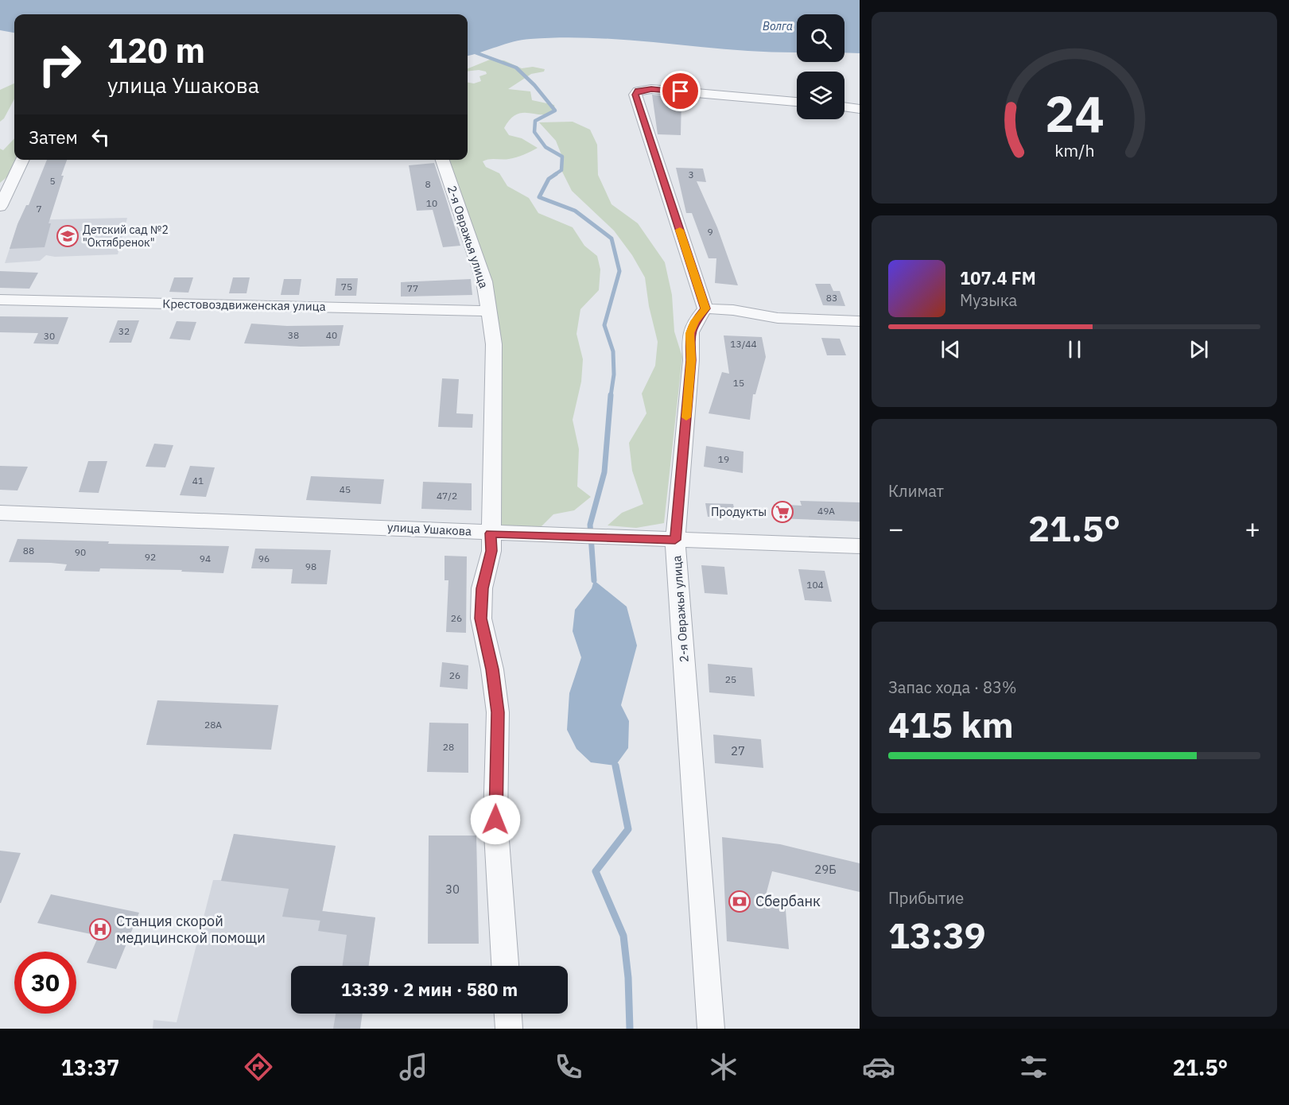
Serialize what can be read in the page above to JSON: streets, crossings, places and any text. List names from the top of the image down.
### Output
{
  "streets": {
    "street": ["2-я Овражья улица", "Крестовоздвиженская улица", "улица Ушакова"]
  },
  "crossings": [
    ["2-я Овражья улица", "Крестовоздвиженская улица"],
    ["2-я Овражья улица", "улица Ушакова"]
  ],
  "water": ["Волга"],
  "places": {
    "school or university": ["Детский сад №2 \"Октябренок\""],
    "supermarket": ["Продукты"],
    "bank": ["Сбербанк"],
    "hospital": ["Станция скорой медицинской помощи"]
  },
  "house_numbers": [
    "3",
    "5",
    "8",
    "10",
    "7",
    "9",
    "75",
    "77",
    "83",
    "32",
    "38",
    "40",
    "30",
    "13/44",
    "15",
    "19",
    "41",
    "45",
    "47/2",
    "49А",
    "88",
    "90",
    "92",
    "94",
    "96",
    "98",
    "104",
    "26",
    "26",
    "25",
    "28А",
    "28",
    "27",
    "29Б",
    "30"
  ],
  "page": {
    "turn": ["120 m", "улица Ушакова"],
    "then": "Затем",
    "song": ["107.4 FM", "Музыка"],
    "tile": [
      "Климат",
      ["Запас хода · 83%", "415 km"],
      ["Прибытие", "13:39"]
    ],
    "heat": ["−", "21.5°", "+"],
    "limit": "30",
    "trip": "13:39 · 2 мин · 580 m",
    "tabs": ["13:37", "21.5°"],
    "gauge": ["24", "km/h"]
  }
}
